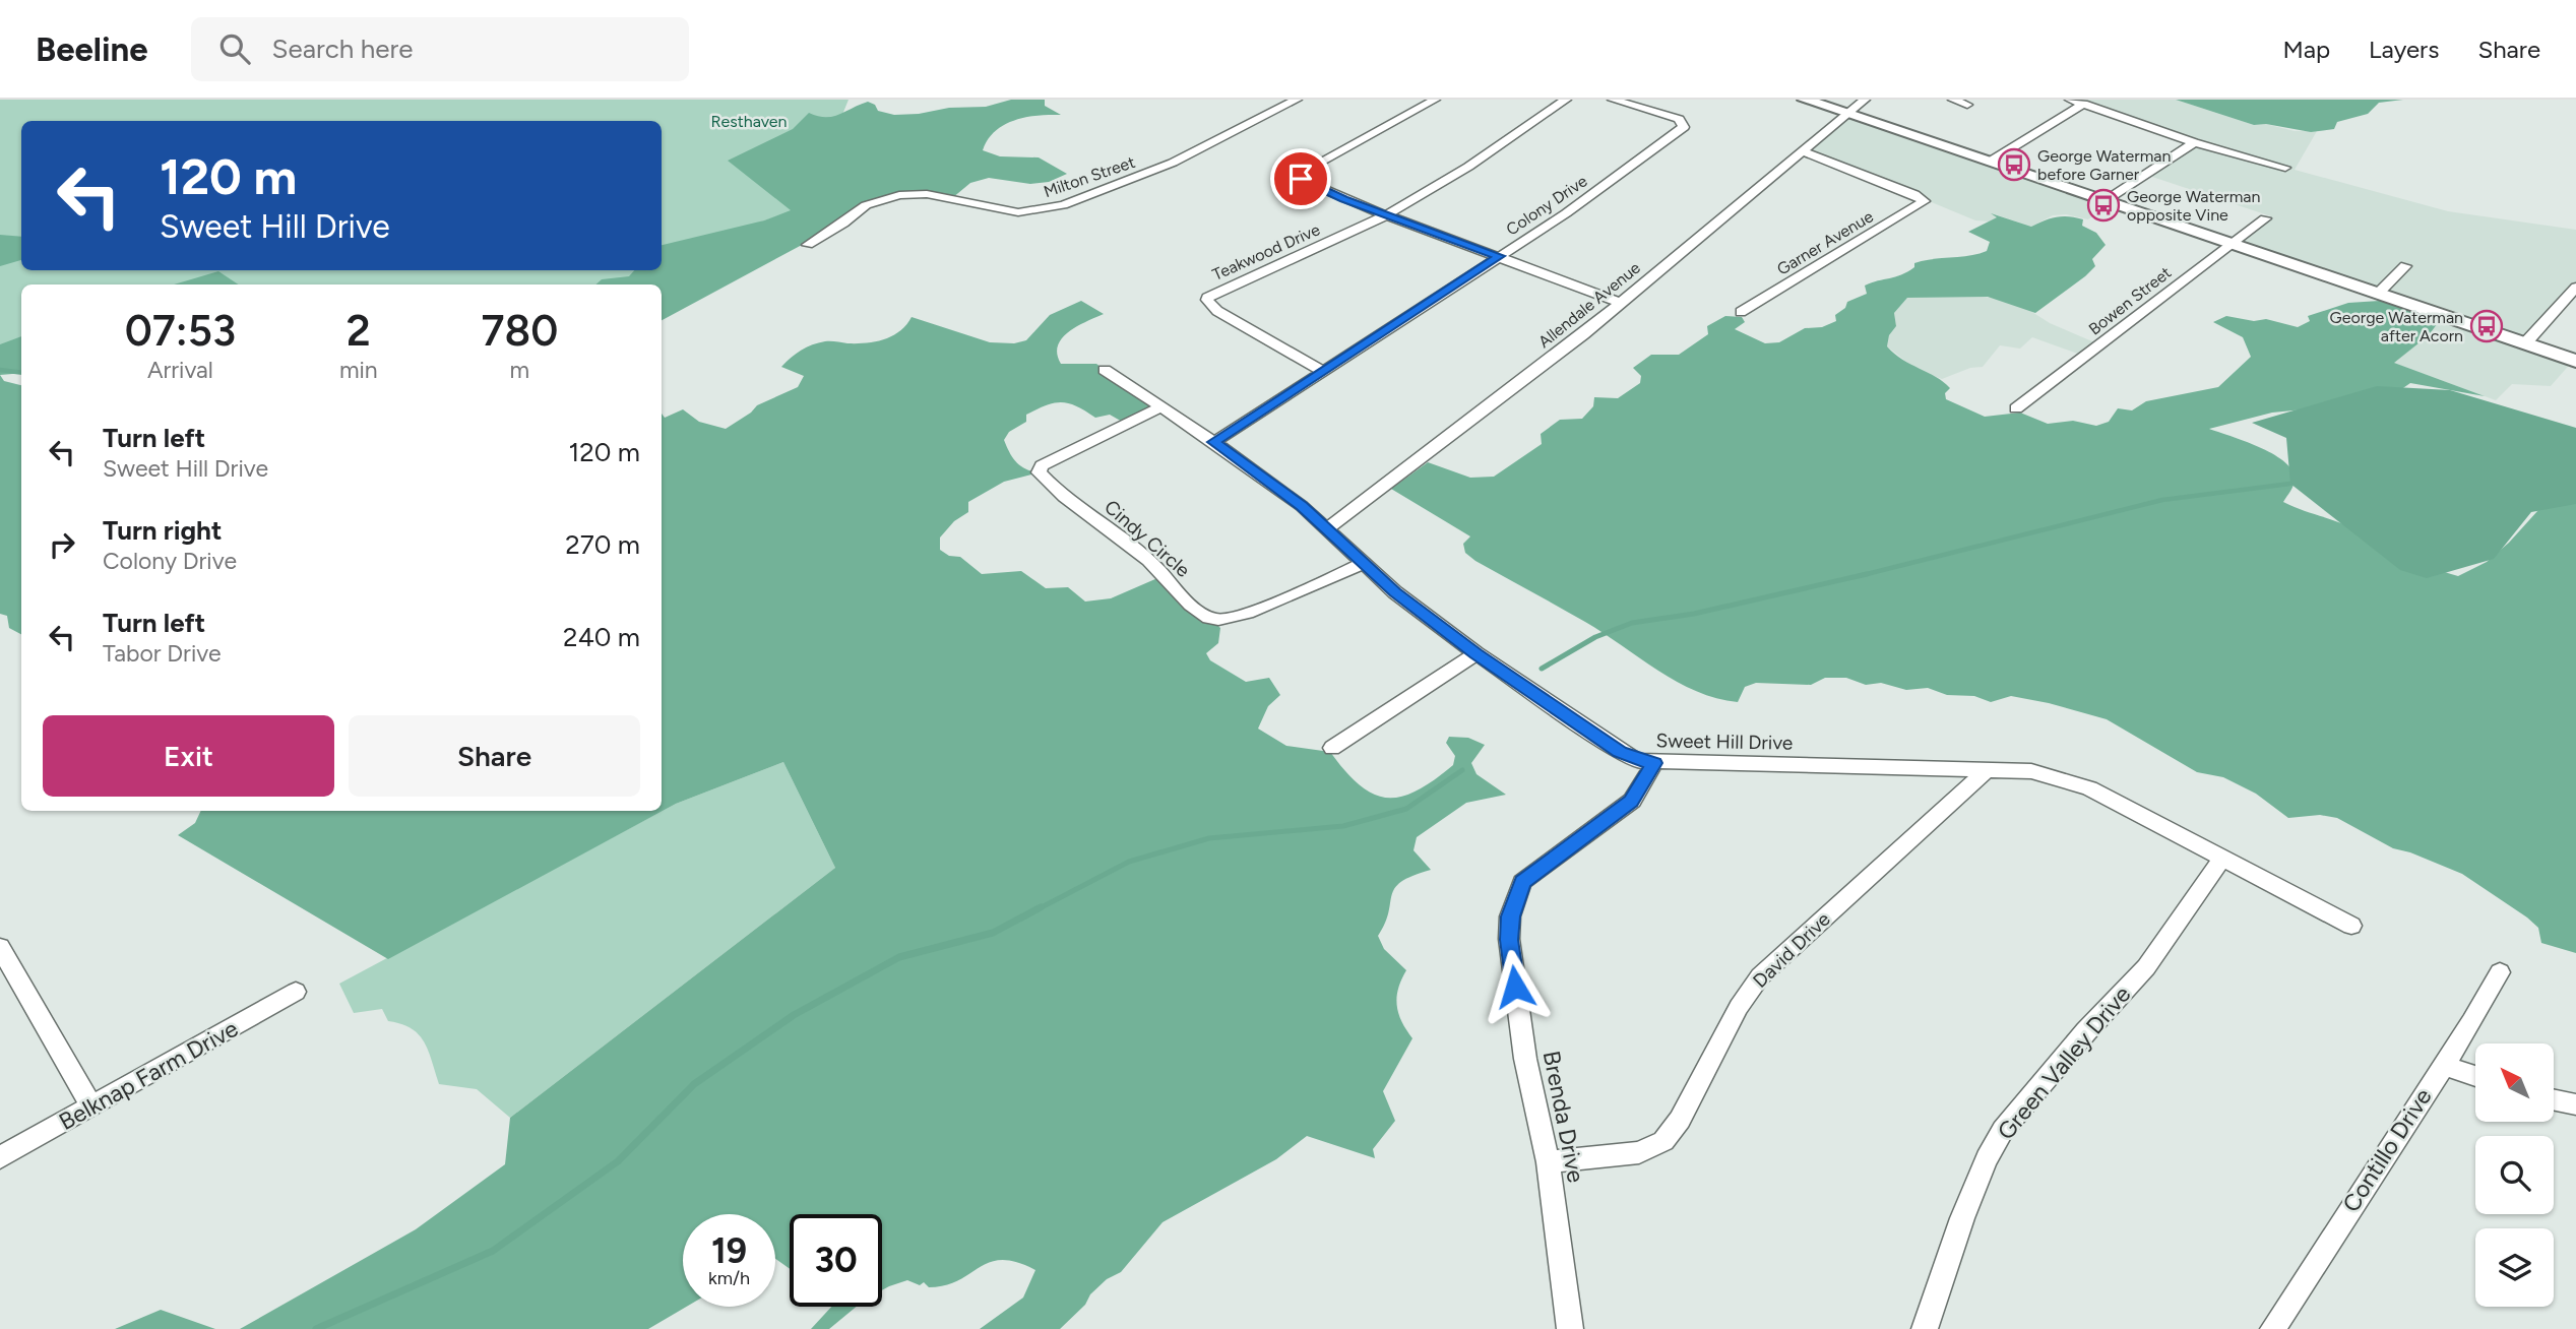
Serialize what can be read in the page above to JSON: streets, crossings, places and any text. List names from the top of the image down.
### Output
{
  "streets": {
    "street": [
      "Milton Street",
      "Colony Drive",
      "Garner Avenue",
      "Teakwood Drive",
      "Bowen Street",
      "Allendale Avenue",
      "Cindy Circle",
      "Sweet Hill Drive",
      "David Drive",
      "Green Valley Drive",
      "Belknap Farm Drive",
      "Brenda Drive",
      "Contillo Drive"
    ]
  },
  "crossings": [
    ["Colony Drive", "Teakwood Drive"],
    ["Colony Drive", "Sweet Hill Drive"],
    ["Garner Avenue", "Allendale Avenue"],
    ["Allendale Avenue", "Sweet Hill Drive"],
    ["Cindy Circle", "Sweet Hill Drive"],
    ["Sweet Hill Drive", "David Drive"],
    ["Sweet Hill Drive", "Green Valley Drive"],
    ["Sweet Hill Drive", "Brenda Drive"],
    ["David Drive", "Brenda Drive"]
  ],
  "parks": ["Resthaven"],
  "places": {
    "bus stop": ["George Waterman before Garner", "George Waterman opposite Vine", "George Waterman after Acorn"]
  },
  "north": "top left",
  "page": {
    "header": "Beeline",
    "search": "Search here",
    "nav": ["Map", "Layers", "Share"],
    "turn": ["120 m", "Sweet Hill Drive"],
    "eta": [
      "07:53",
      "Arrival",
      "2",
      "min",
      "780",
      "m"
    ],
    "list": [
      {
        "name": "Turn left",
        "note": "Sweet Hill Drive",
        "value": "120 m"
      },
      {
        "name": "Turn right",
        "note": "Colony Drive",
        "value": "270 m"
      },
      {
        "name": "Turn left",
        "note": "Tabor Drive",
        "value": "240 m"
      }
    ],
    "buttons": ["Exit", "Share"],
    "speed": "19 km/h",
    "limit": "30"
  }
}
